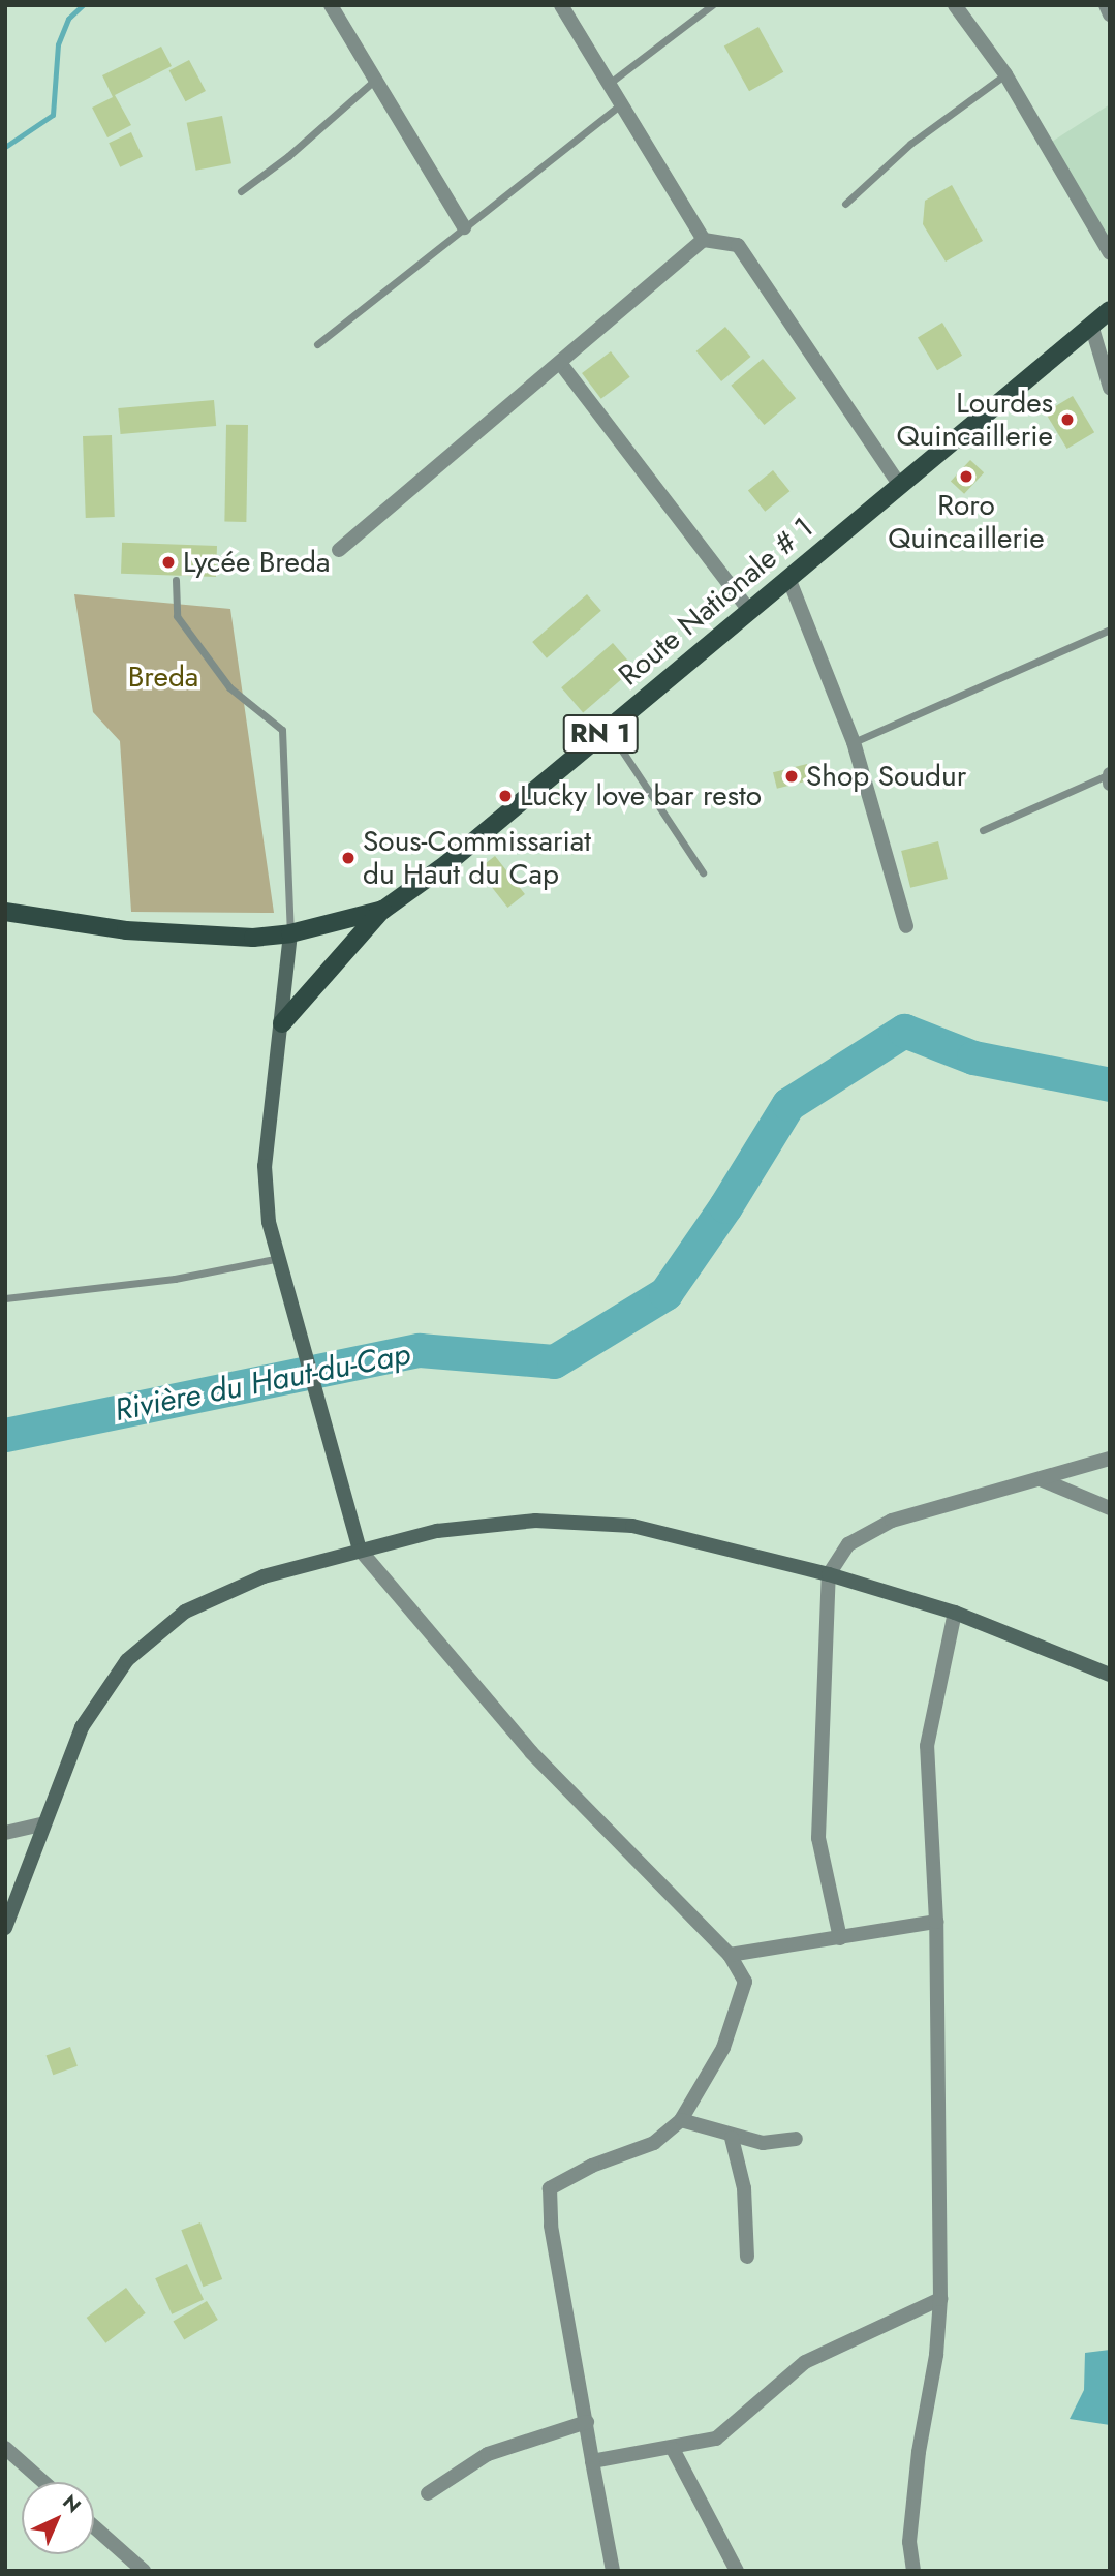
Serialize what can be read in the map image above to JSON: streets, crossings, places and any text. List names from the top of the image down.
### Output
{
  "streets": {
    "main road": ["Route Nationale # 1", "RN 1"]
  },
  "water": ["Rivière du Haut-du-Cap"],
  "parks": ["Breda"],
  "places": [
    "Lourdes Quincaillerie",
    "Roro Quincaillerie",
    "Lycée Breda",
    "Shop Soudur",
    "Lucky love bar resto",
    "Sous-Commissariat du Haut du Cap"
  ],
  "north": "top right"
}
